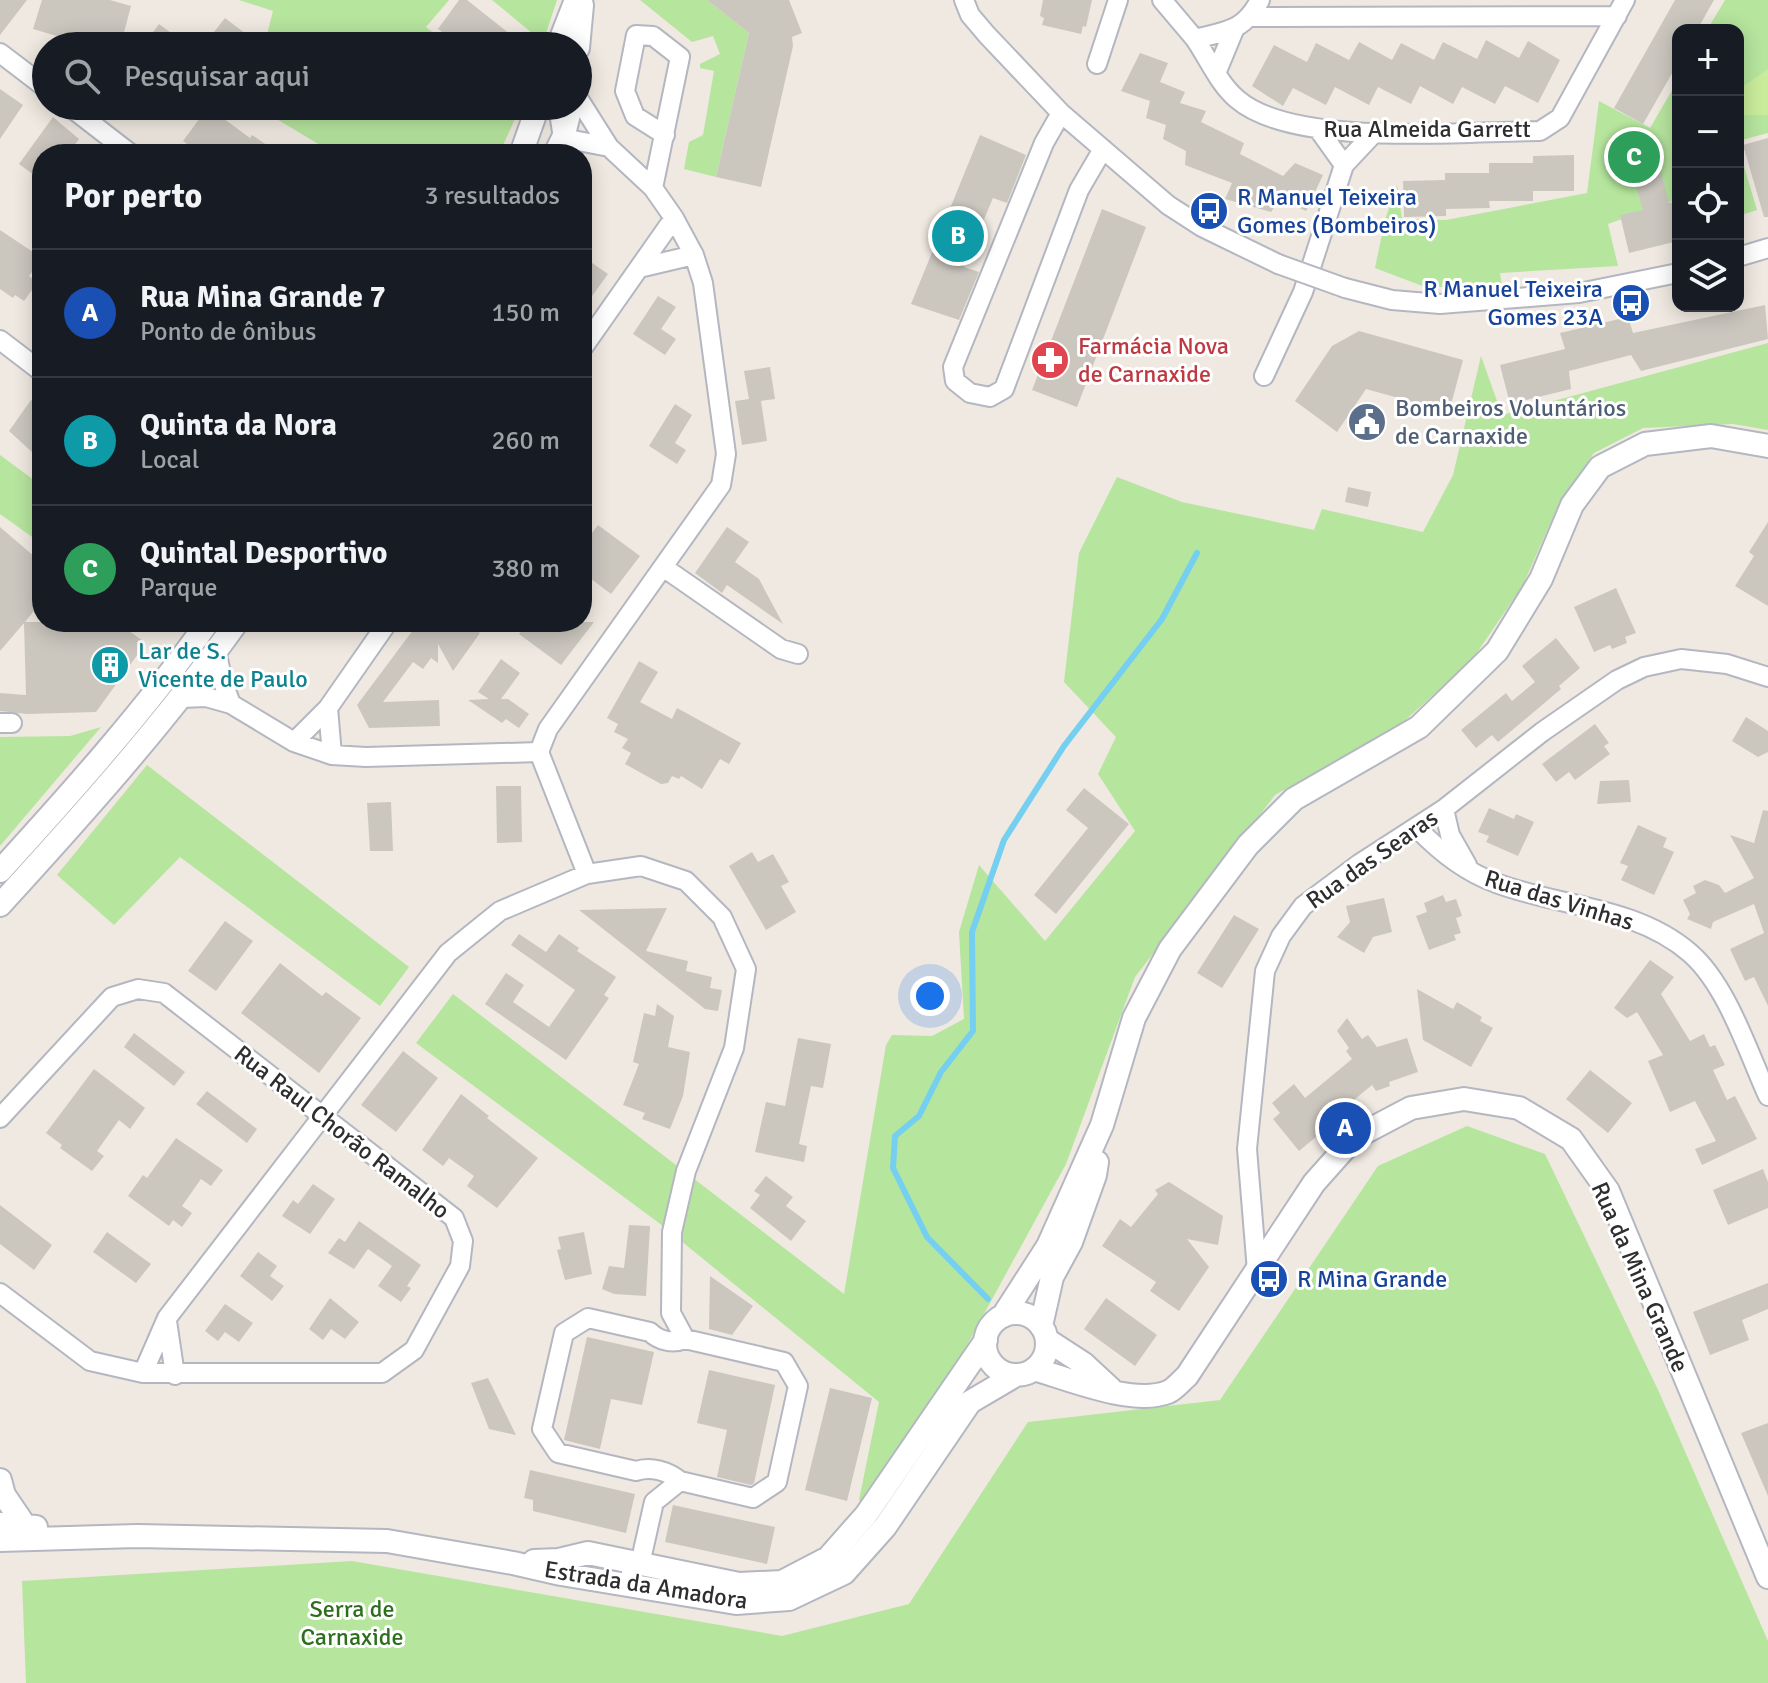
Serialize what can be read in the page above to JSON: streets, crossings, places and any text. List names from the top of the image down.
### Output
{
  "streets": {
    "street": [
      "Rua Almeida Garrett",
      "Rua das Searas",
      "Rua das Vinhas",
      "Rua Raul Chorão Ramalho",
      "Rua da Mina Grande",
      "Estrada da Amadora"
    ]
  },
  "crossings": [
    ["Rua das Searas", "Rua das Vinhas"],
    ["Rua das Searas", "Rua da Mina Grande"],
    ["Rua da Mina Grande", "Estrada da Amadora"]
  ],
  "parks": ["Serra de Carnaxide"],
  "places": {
    "bus stop": ["R Manuel Teixeira Gomes (Bombeiros)", "R Manuel Teixeira Gomes 23A", "R Mina Grande"],
    "pharmacy": ["Farmácia Nova de Carnaxide"],
    "public building": ["Bombeiros Voluntários de Carnaxide"],
    "building": ["Lar de S. Vicente de Paulo"]
  },
  "page": {
    "map_buttons": ["+", "−"],
    "search": "Pesquisar aqui",
    "pins": ["C", "B", "A"],
    "heading": ["Por perto", "3 resultados"],
    "list": [
      {
        "mark": "A",
        "name": "Rua Mina Grande 7",
        "note": "Ponto de ônibus",
        "value": "150 m"
      },
      {
        "mark": "B",
        "name": "Quinta da Nora",
        "note": "Local",
        "value": "260 m"
      },
      {
        "mark": "C",
        "name": "Quintal Desportivo",
        "note": "Parque",
        "value": "380 m"
      }
    ]
  }
}
